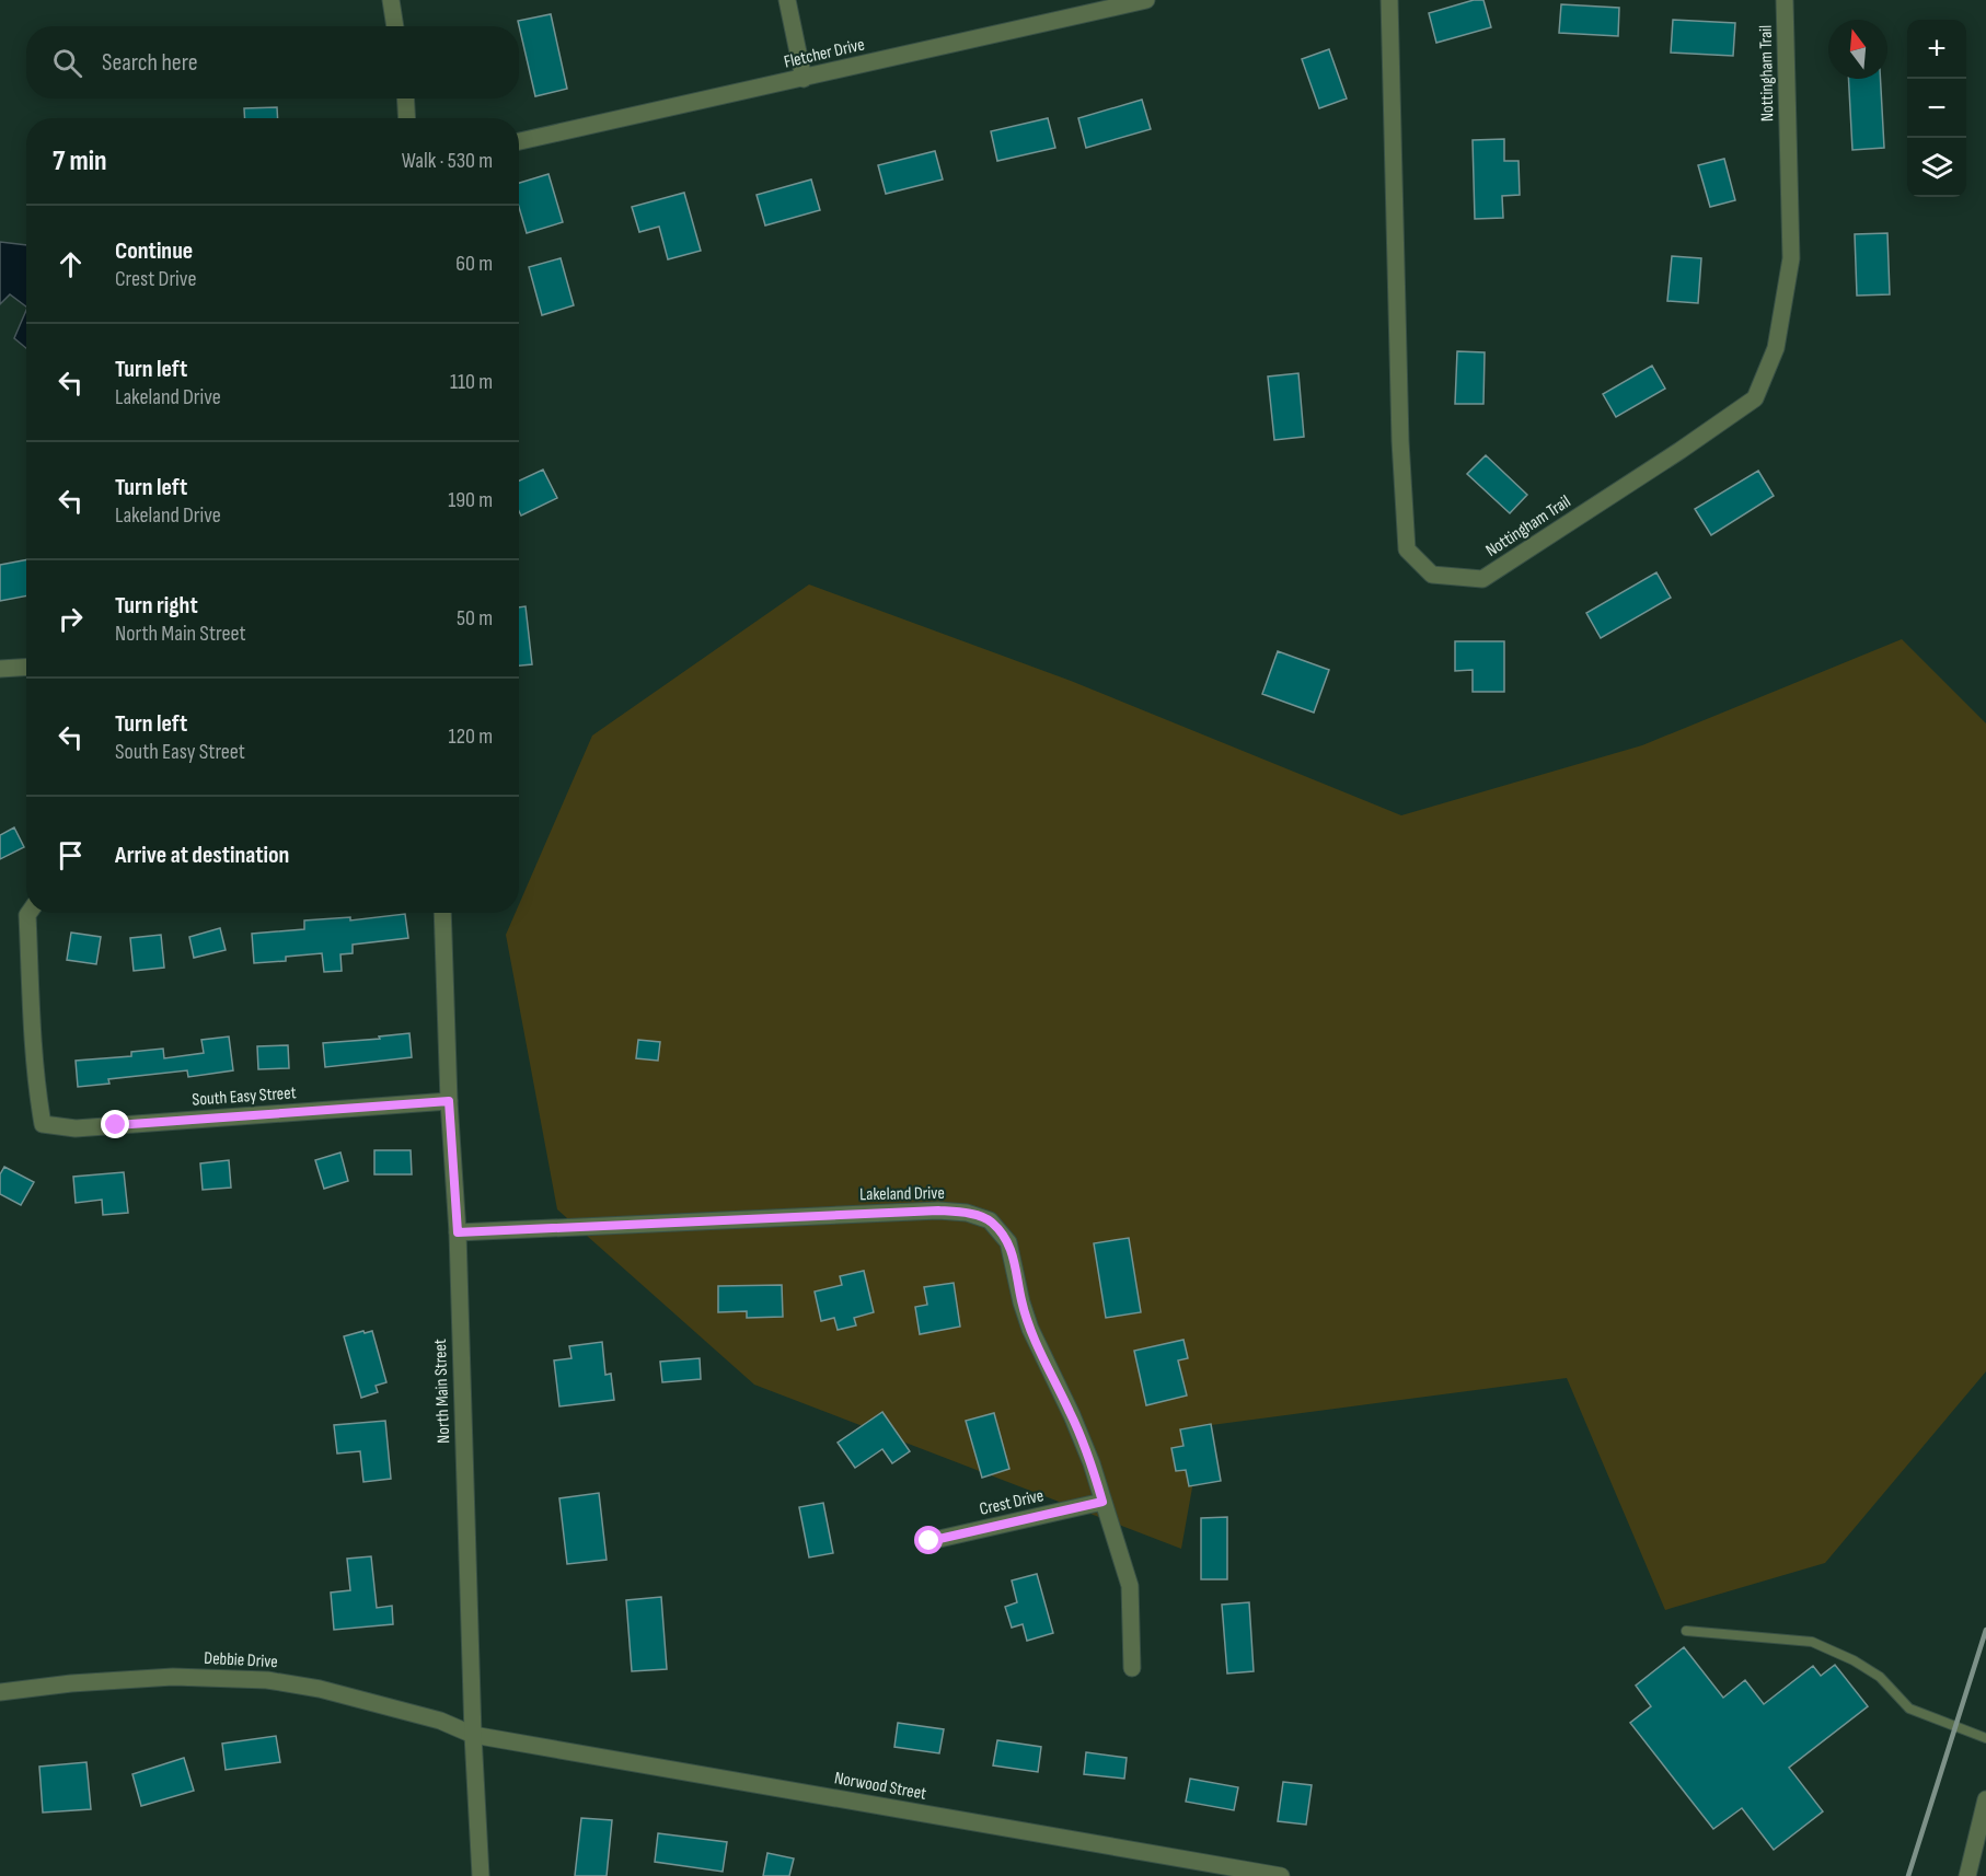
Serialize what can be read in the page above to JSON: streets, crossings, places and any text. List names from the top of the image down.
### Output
{
  "streets": {
    "street": [
      "Fletcher Drive",
      "Nottingham Trail",
      "South Easy Street",
      "Lakeland Drive",
      "North Main Street",
      "Crest Drive",
      "Debbie Drive",
      "Norwood Street"
    ]
  },
  "crossings": [
    ["South Easy Street", "North Main Street"],
    ["Lakeland Drive", "North Main Street"],
    ["Lakeland Drive", "Crest Drive"],
    ["North Main Street", "Debbie Drive"],
    ["North Main Street", "Norwood Street"],
    ["Debbie Drive", "Norwood Street"]
  ],
  "north": "top",
  "page": {
    "map_buttons": ["+", "−"],
    "search": "Search here",
    "heading": ["7 min", "Walk · 530 m"],
    "list": [
      ["Continue", "Crest Drive", "60 m"],
      ["Turn left", "Lakeland Drive", "110 m"],
      ["Turn left", "Lakeland Drive", "190 m"],
      ["Turn right", "North Main Street", "50 m"],
      ["Turn left", "South Easy Street", "120 m"],
      "Arrive at destination"
    ]
  }
}
